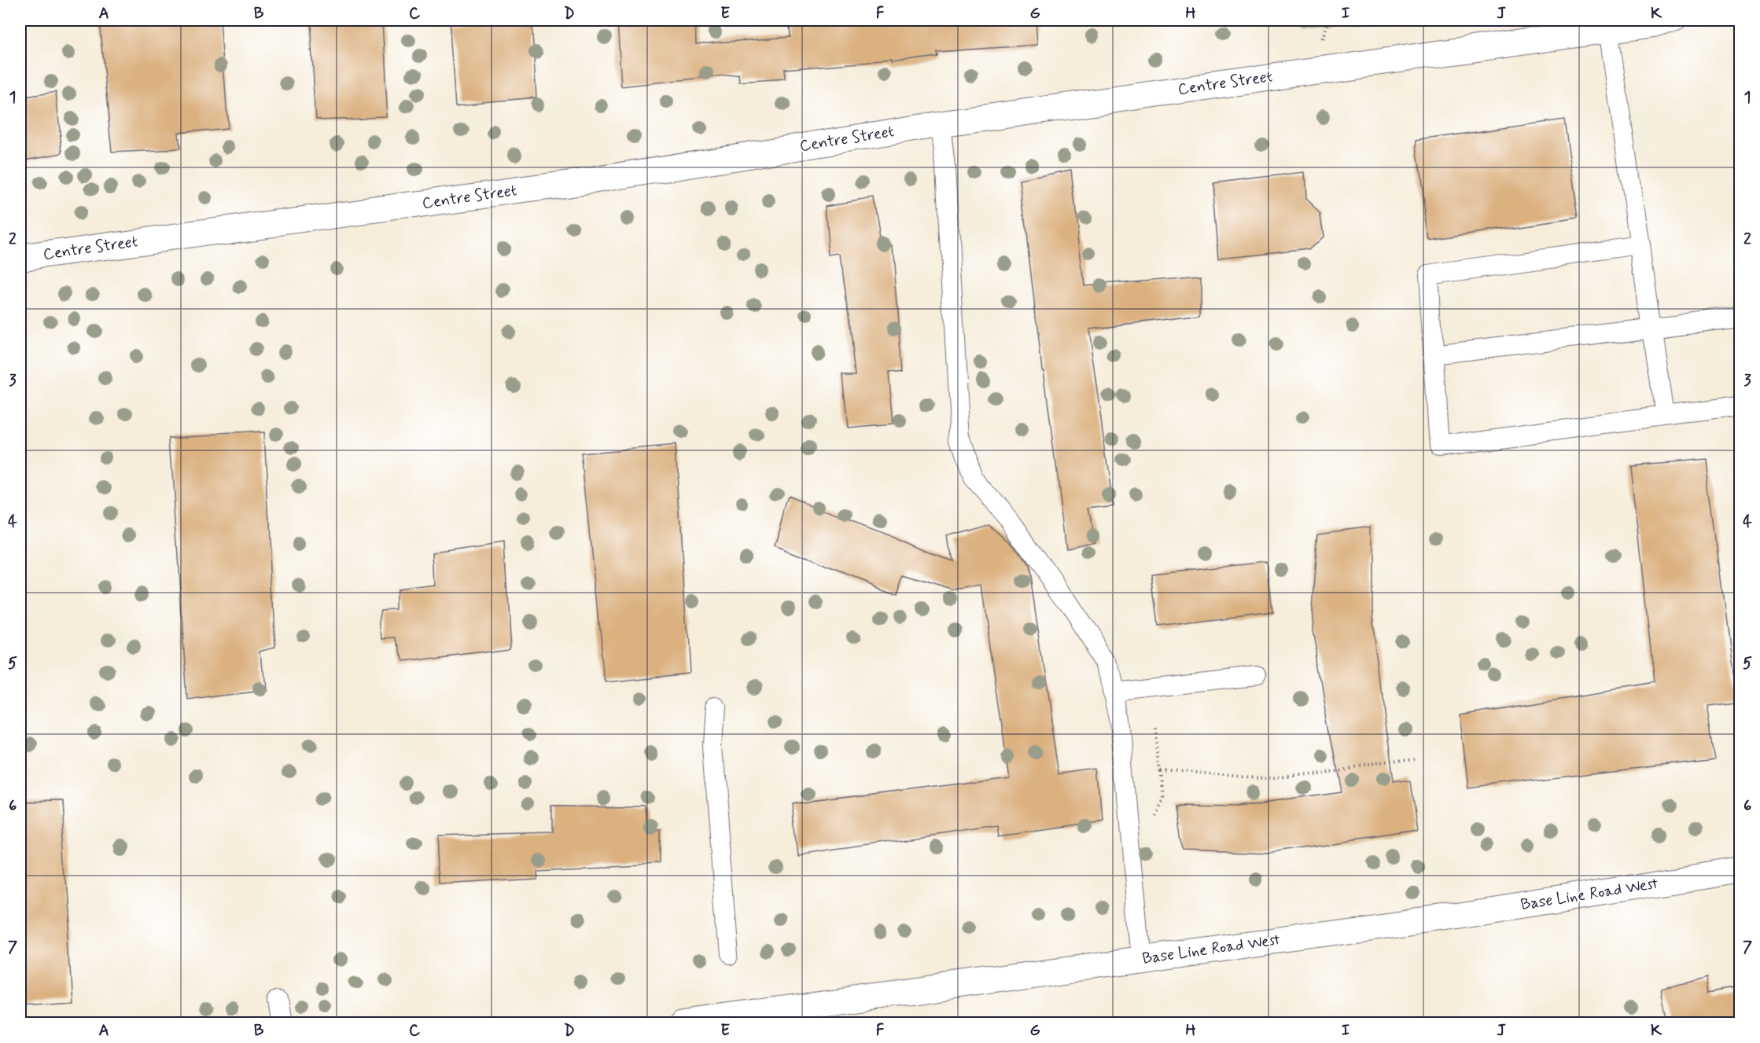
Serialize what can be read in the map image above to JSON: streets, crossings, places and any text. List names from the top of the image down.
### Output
{
  "streets": {
    "street": ["Centre Street", "Base Line Road West"]
  },
  "grid": {
    "columns": [
      "A",
      "B",
      "C",
      "D",
      "E",
      "F",
      "G",
      "H",
      "I",
      "J",
      "K"
    ],
    "rows": [
      "1",
      "2",
      "3",
      "4",
      "5",
      "6",
      "7"
    ]
  }
}
